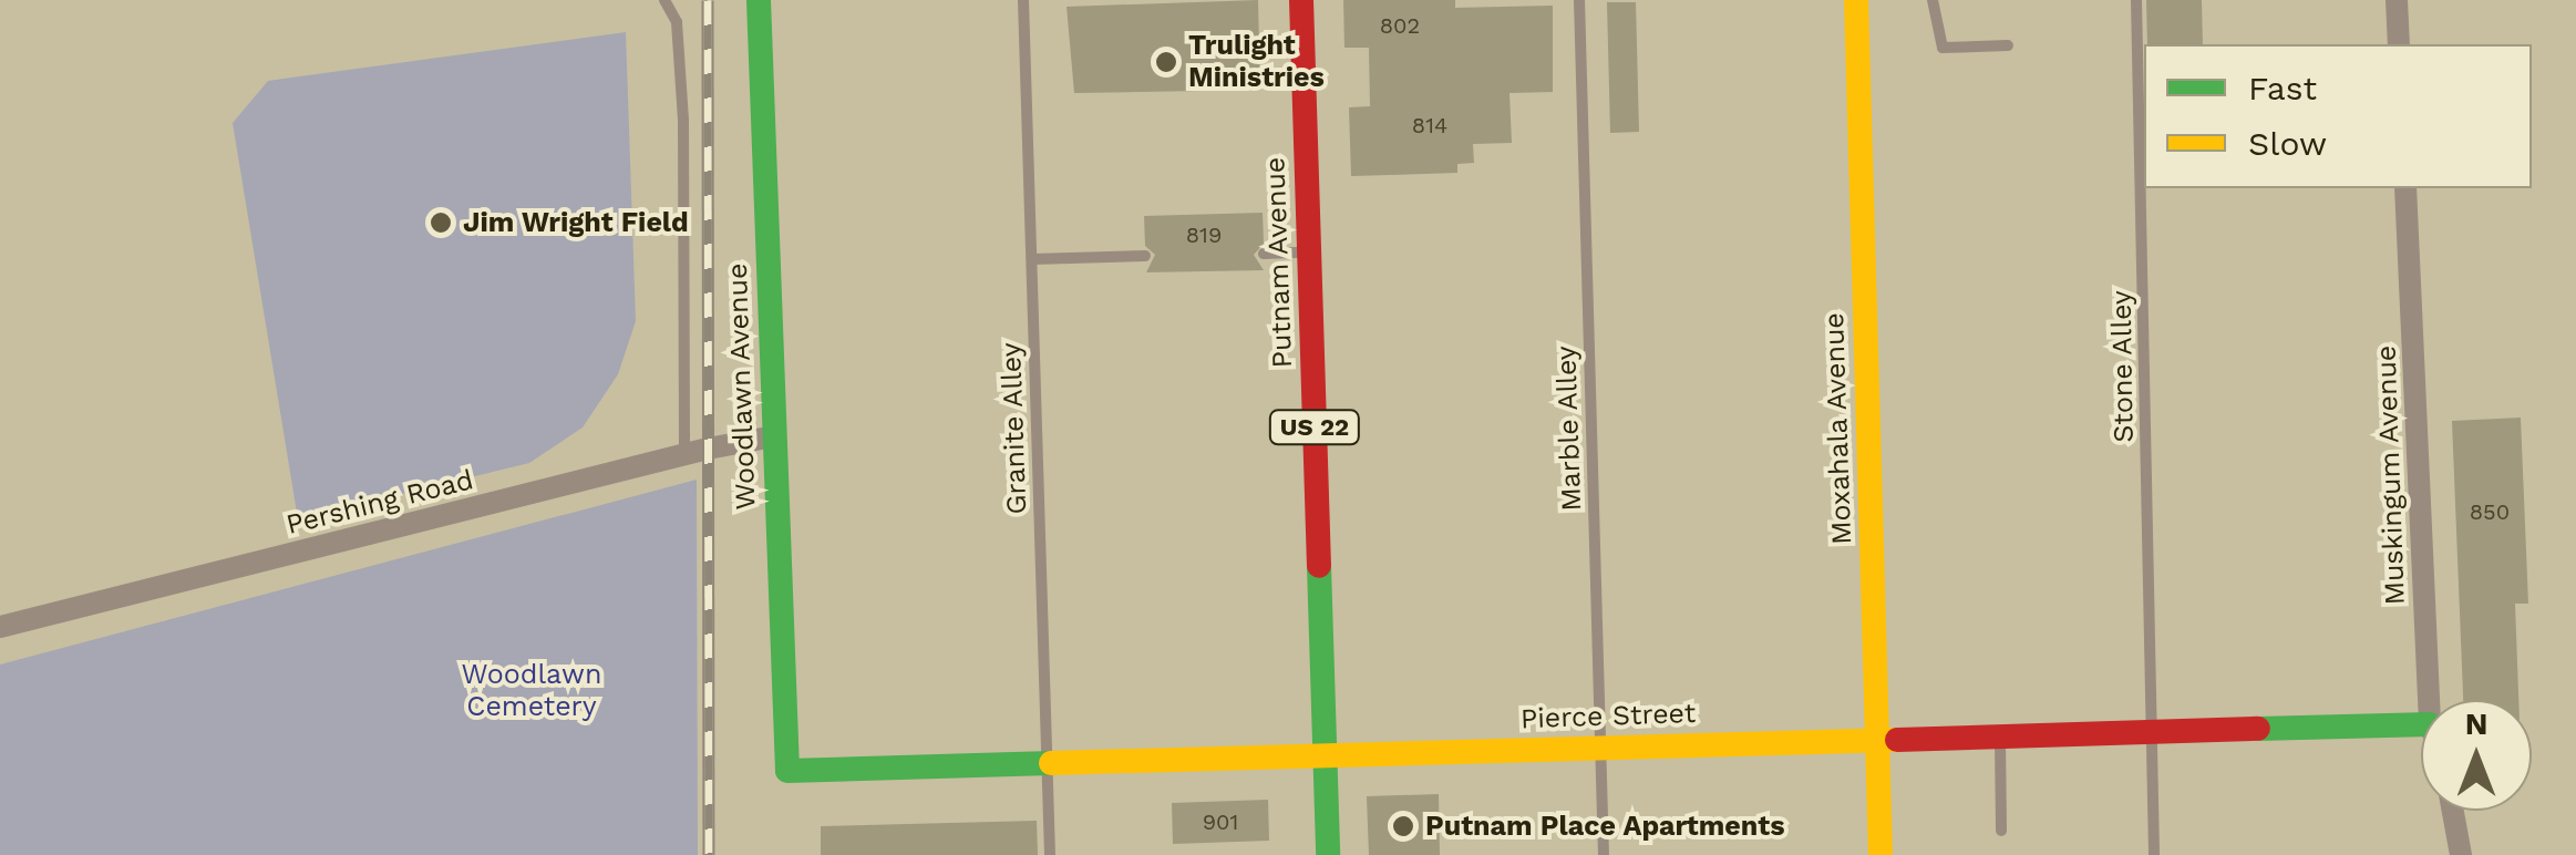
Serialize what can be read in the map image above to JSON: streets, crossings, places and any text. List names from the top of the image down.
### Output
{
  "streets": {
    "street": [
      "Putnam Avenue",
      "Woodlawn Avenue",
      "US 22",
      "Moxahala Avenue",
      "Muskingum Avenue",
      "Pershing Road",
      "Pierce Street"
    ],
    "lane": ["Stone Alley", "Granite Alley", "Marble Alley"]
  },
  "crossings": [
    ["Putnam Avenue", "Pierce Street"],
    ["Stone Alley", "Pierce Street"],
    ["Woodlawn Avenue", "Pershing Road"],
    ["Woodlawn Avenue", "Pierce Street"],
    ["Granite Alley", "Pierce Street"],
    ["Marble Alley", "Pierce Street"],
    ["Moxahala Avenue", "Pierce Street"]
  ],
  "parks": ["Woodlawn Cemetery"],
  "places": ["Trulight Ministries", "Jim Wright Field", "Putnam Place Apartments"],
  "house_numbers": [
    "802",
    "814",
    "819",
    "850",
    "901"
  ],
  "legend": ["Fast", "Slow"],
  "north": "top"
}
